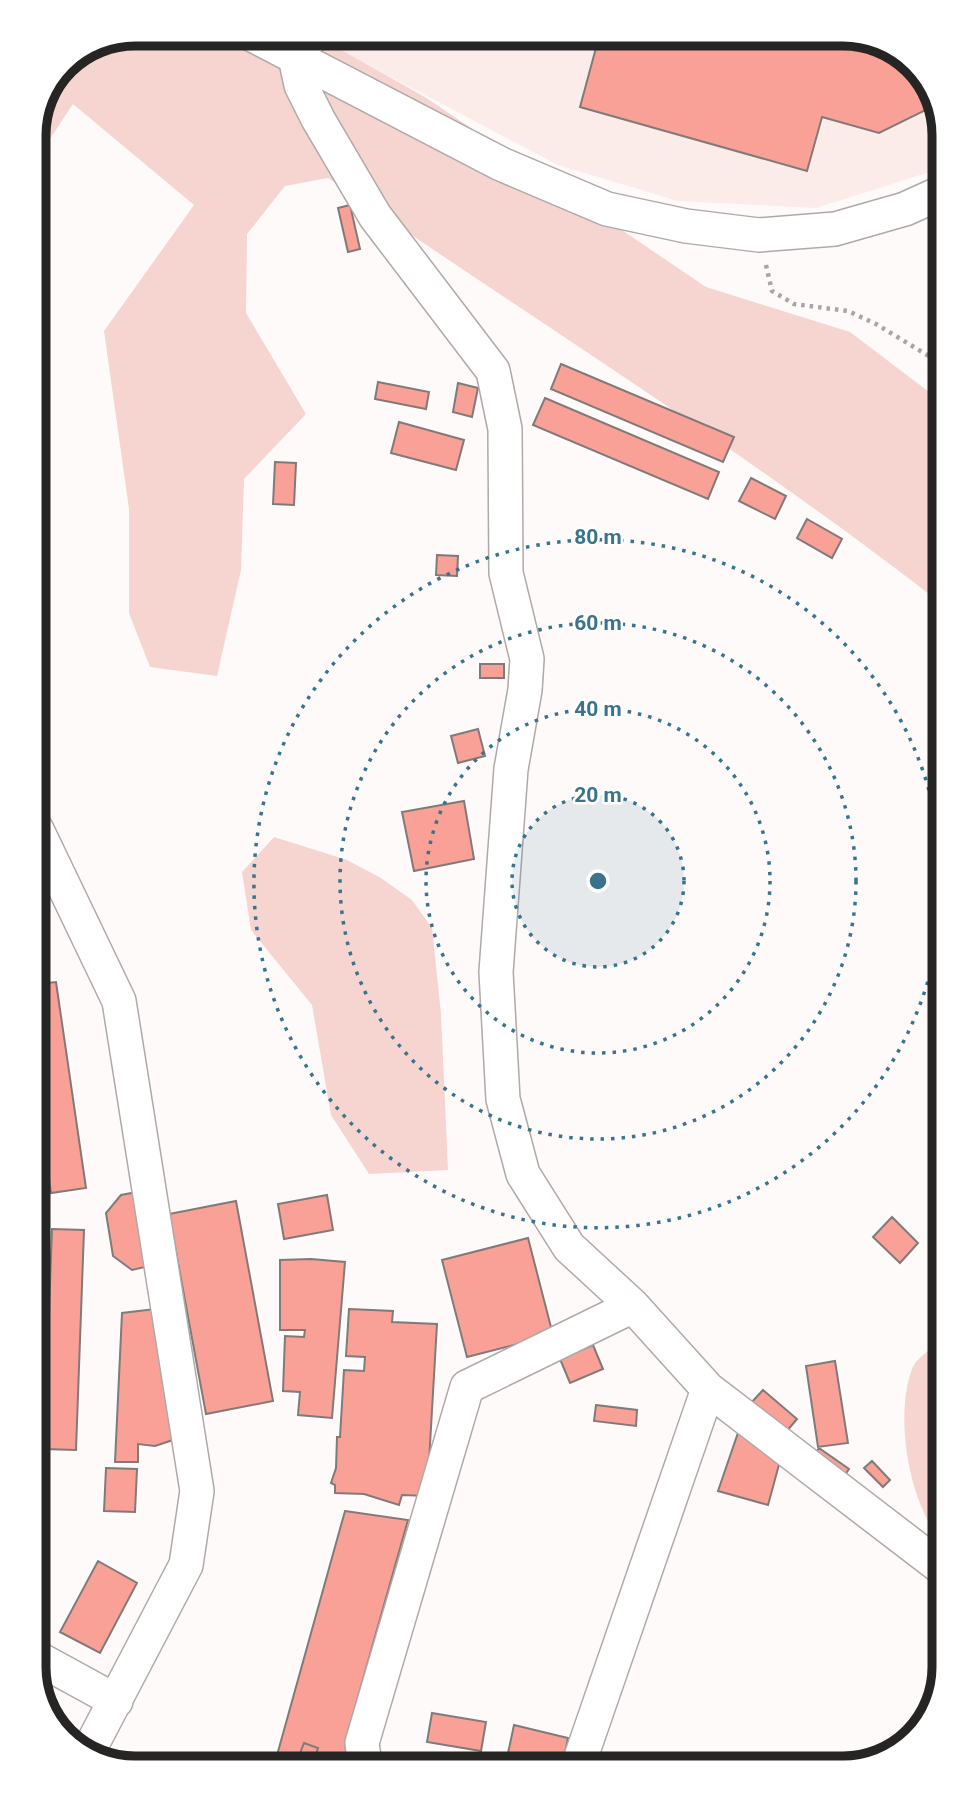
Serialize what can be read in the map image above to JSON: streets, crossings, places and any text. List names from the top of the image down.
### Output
{
  "rings": [
    "80 m",
    "60 m",
    "40 m",
    "20 m"
  ]
}
